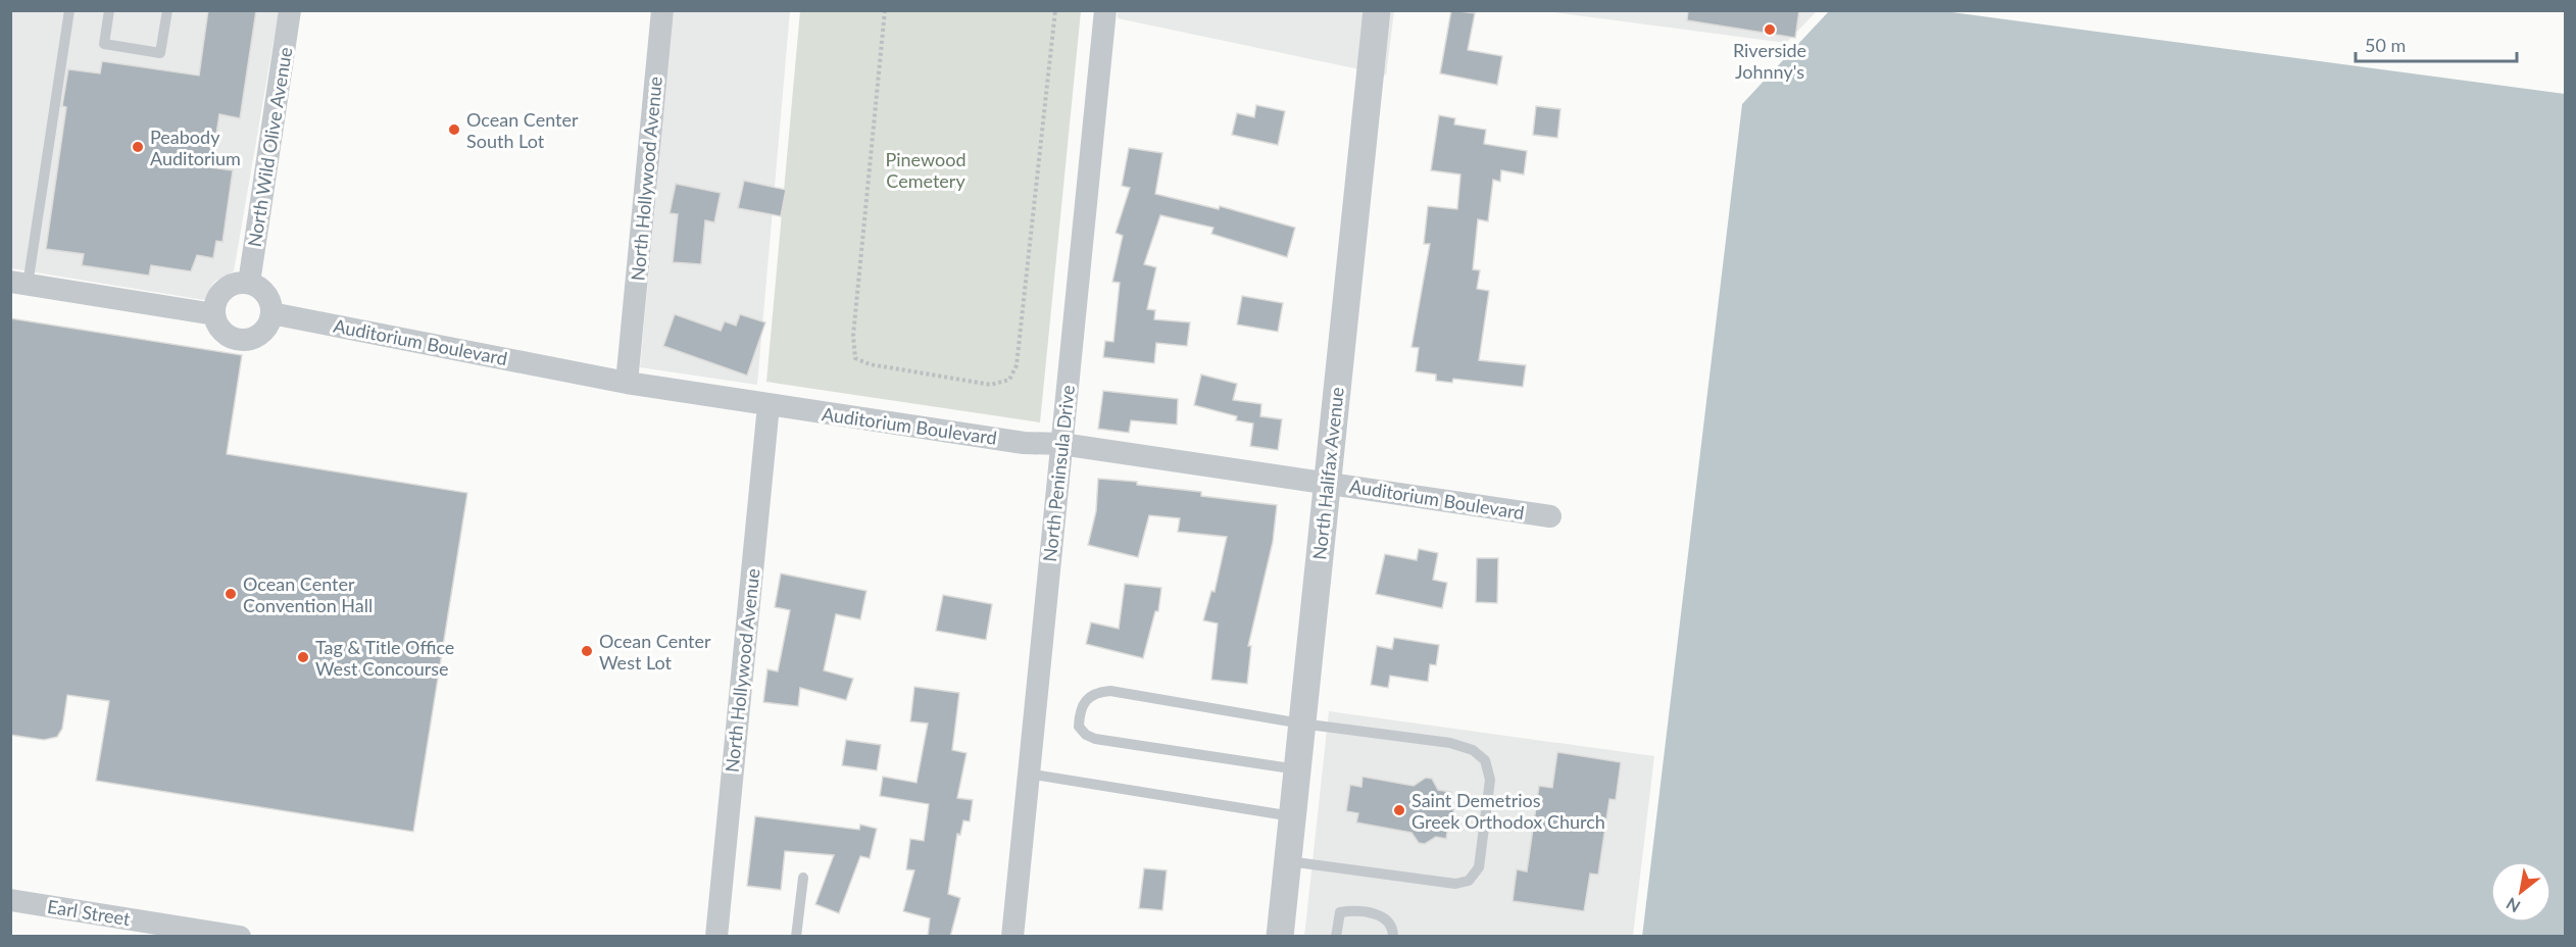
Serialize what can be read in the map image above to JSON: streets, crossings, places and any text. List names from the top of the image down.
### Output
{
  "streets": {
    "street": [
      "North Wild Olive Avenue",
      "North Hollywood Avenue",
      "Auditorium Boulevard",
      "North Peninsula Drive",
      "North Halifax Avenue",
      "Earl Street"
    ]
  },
  "crossings": [
    ["North Wild Olive Avenue", "Auditorium Boulevard"],
    ["North Hollywood Avenue", "Auditorium Boulevard"],
    ["Auditorium Boulevard", "North Peninsula Drive"],
    ["Auditorium Boulevard", "North Halifax Avenue"]
  ],
  "parks": ["Pinewood Cemetery"],
  "places": [
    "Riverside Johnny's",
    "Ocean Center South Lot",
    "Peabody Auditorium",
    "Ocean Center Convention Hall",
    "Ocean Center West Lot",
    "Tag & Title Office West Concourse",
    "Saint Demetrios Greek Orthodox Church"
  ],
  "scale_bar": "50 m",
  "north": "bottom left"
}
